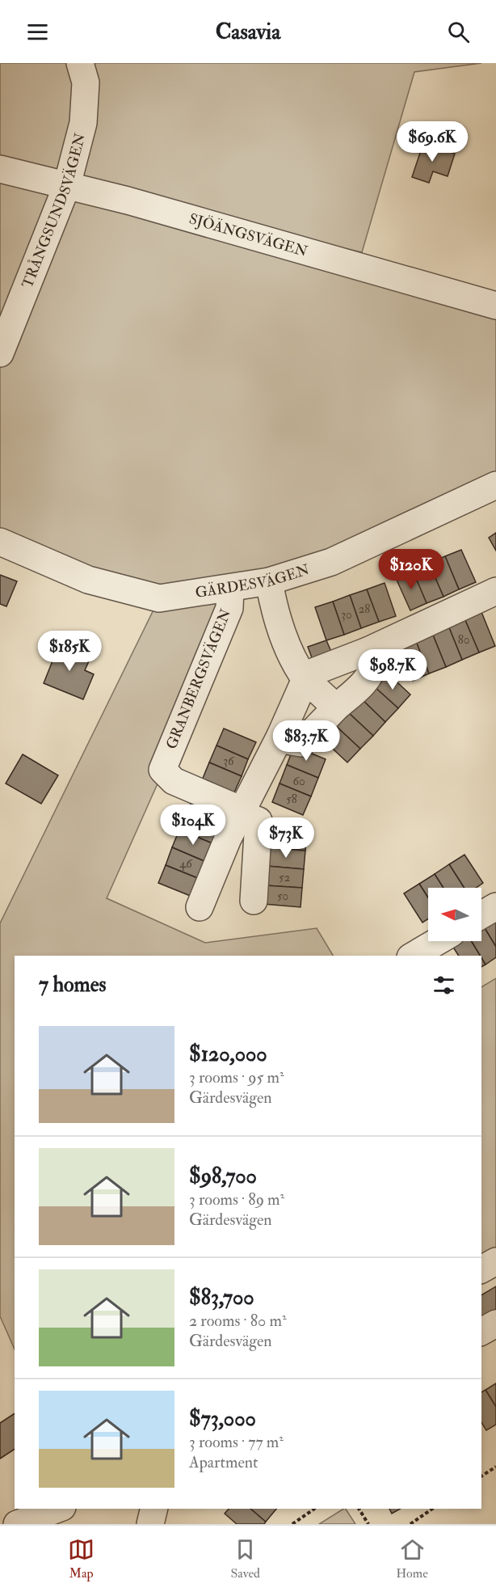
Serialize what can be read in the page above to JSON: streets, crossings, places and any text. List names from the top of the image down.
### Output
{
  "streets": {
    "street": [
      "TRÅNGSUNDSVÄGEN",
      "SJÖÄNGSVÄGEN",
      "GÄRDESVÄGEN",
      "GRANBERGSVÄGEN"
    ]
  },
  "crossings": [
    ["TRÅNGSUNDSVÄGEN", "SJÖÄNGSVÄGEN"],
    ["GÄRDESVÄGEN", "GRANBERGSVÄGEN"]
  ],
  "house_numbers": [
    "28",
    "30",
    "80",
    "36",
    "60",
    "58",
    "46",
    "52",
    "50"
  ],
  "north": "left",
  "page": {
    "header": "Casavia",
    "price": [
      "$69.6K",
      "$120K",
      "$185K",
      "$98.7K",
      "$83.7K",
      "$104K",
      "$73K"
    ],
    "heading": "7 homes",
    "list": [
      {
        "name": "$120,000",
        "note": "3 rooms · 95 m² · Gärdesvägen"
      },
      {
        "name": "$98,700",
        "note": "3 rooms · 89 m² · Gärdesvägen"
      },
      {
        "name": "$83,700",
        "note": "2 rooms · 80 m² · Gärdesvägen"
      },
      {
        "name": "$73,000",
        "note": "3 rooms · 77 m² · Apartment"
      }
    ],
    "tabs": ["Map", "Saved", "Home"]
  }
}
